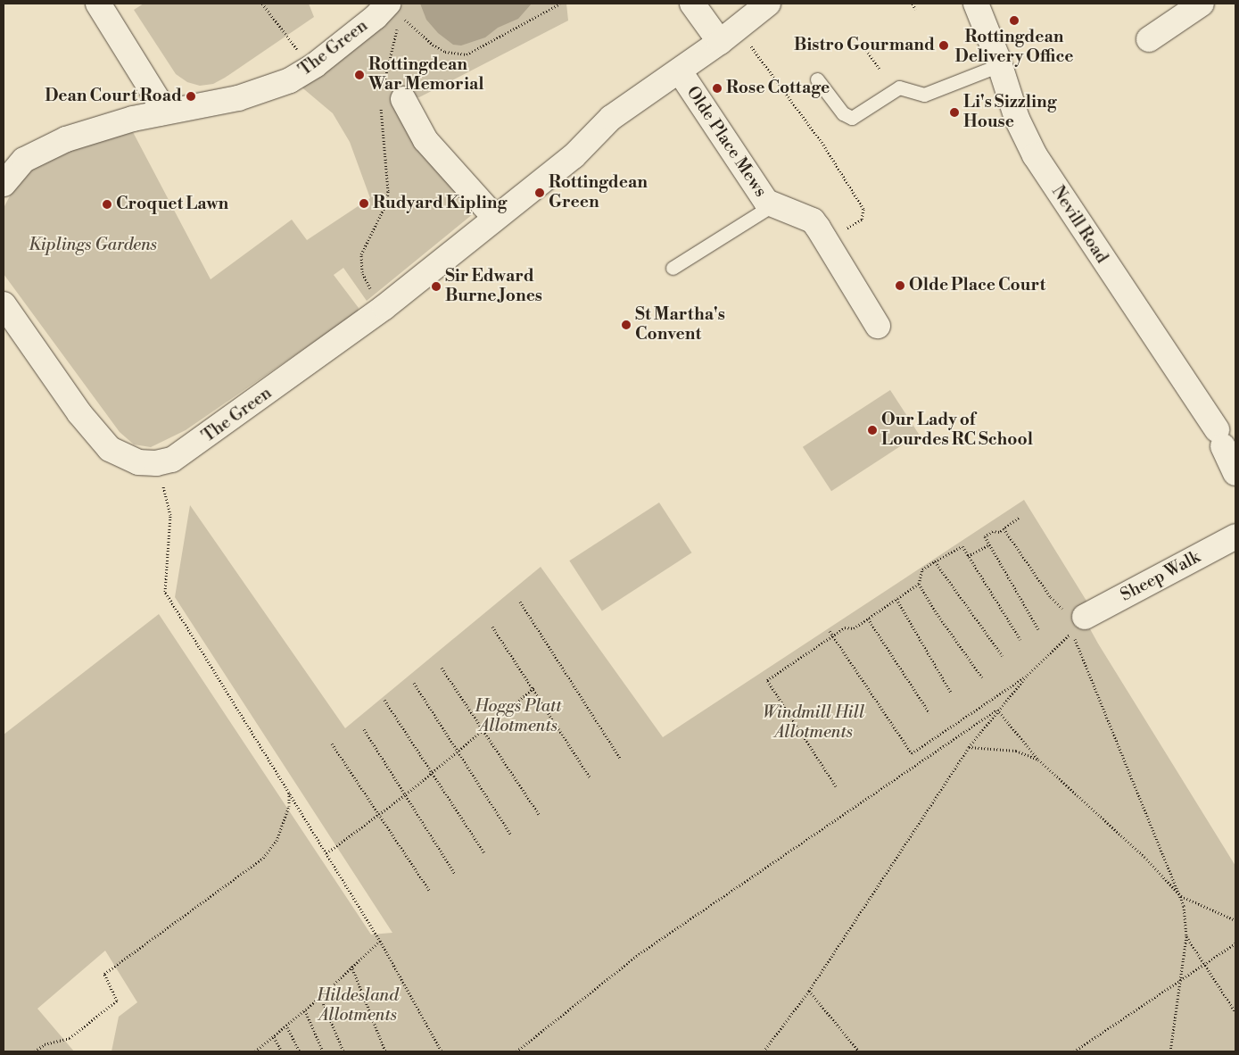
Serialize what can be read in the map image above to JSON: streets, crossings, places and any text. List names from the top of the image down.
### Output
{
  "streets": {
    "street": [
      "The Green",
      "Olde Place Mews",
      "Nevill Road",
      "Sheep Walk"
    ]
  },
  "crossings": [
    ["The Green", "Olde Place Mews"]
  ],
  "parks": [
    "Kiplings Gardens",
    "Hoggs Platt Allotments",
    "Windmill Hill Allotments",
    "Hildesland Allotments"
  ],
  "places": [
    "Rottingdean Delivery Office",
    "Bistro Gourmand",
    "Rottingdean War Memorial",
    "Rose Cottage",
    "Dean Court Road",
    "Li's Sizzling House",
    "Rottingdean Green",
    "Rudyard Kipling",
    "Croquet Lawn",
    "Olde Place Court",
    "Sir Edward Burne Jones",
    "St Martha's Convent",
    "Our Lady of Lourdes RC School"
  ]
}
